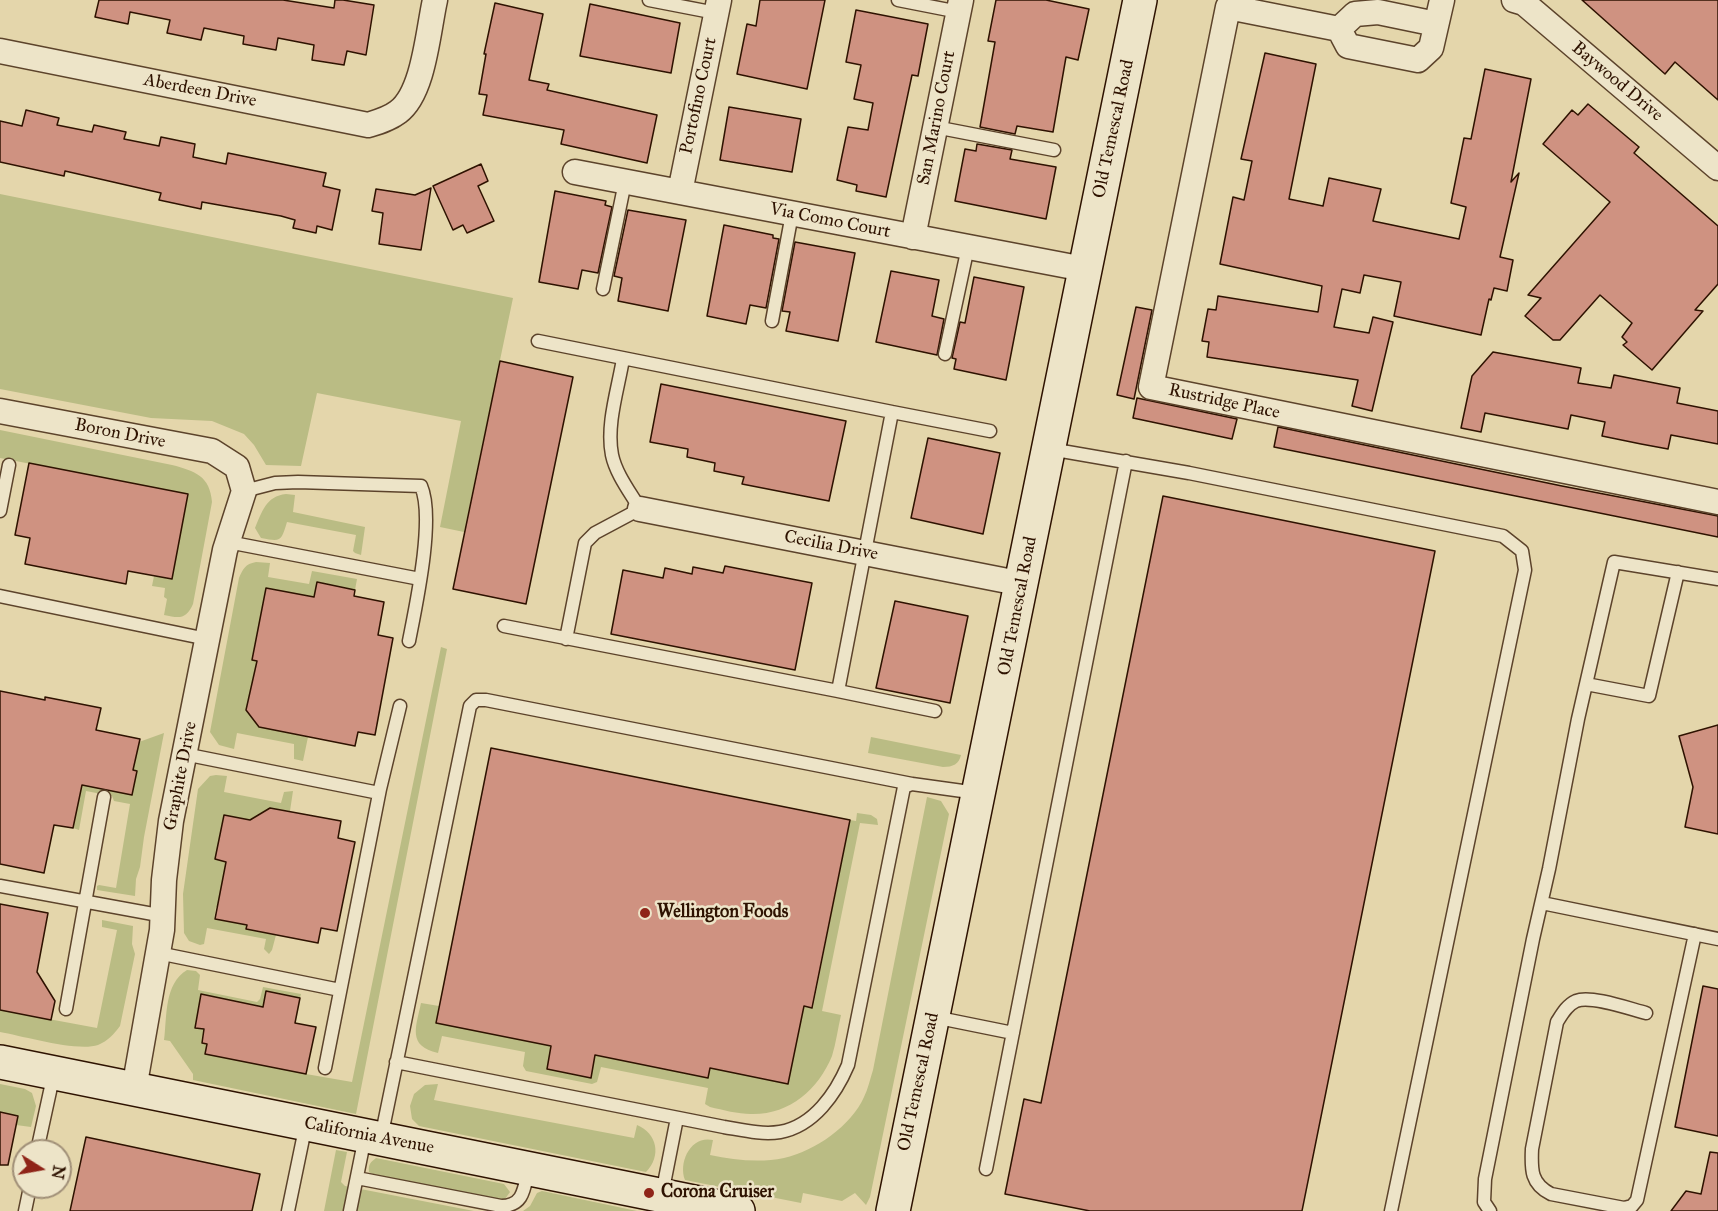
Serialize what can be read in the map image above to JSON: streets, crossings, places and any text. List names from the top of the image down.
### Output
{
  "streets": {
    "street": [
      "Baywood Drive",
      "Aberdeen Drive",
      "Portofino Court",
      "San Marino Court",
      "Old Temescal Road",
      "Via Como Court",
      "Rustridge Place",
      "Boron Drive",
      "Cecilia Drive",
      "Graphite Drive",
      "California Avenue"
    ]
  },
  "crossings": [
    ["Portofino Court", "Via Como Court"],
    ["San Marino Court", "Via Como Court"],
    ["Old Temescal Road", "Via Como Court"],
    ["Old Temescal Road", "Cecilia Drive"],
    ["Boron Drive", "Graphite Drive"],
    ["Graphite Drive", "California Avenue"]
  ],
  "places": ["Wellington Foods", "Corona Cruiser"],
  "north": "right"
}
